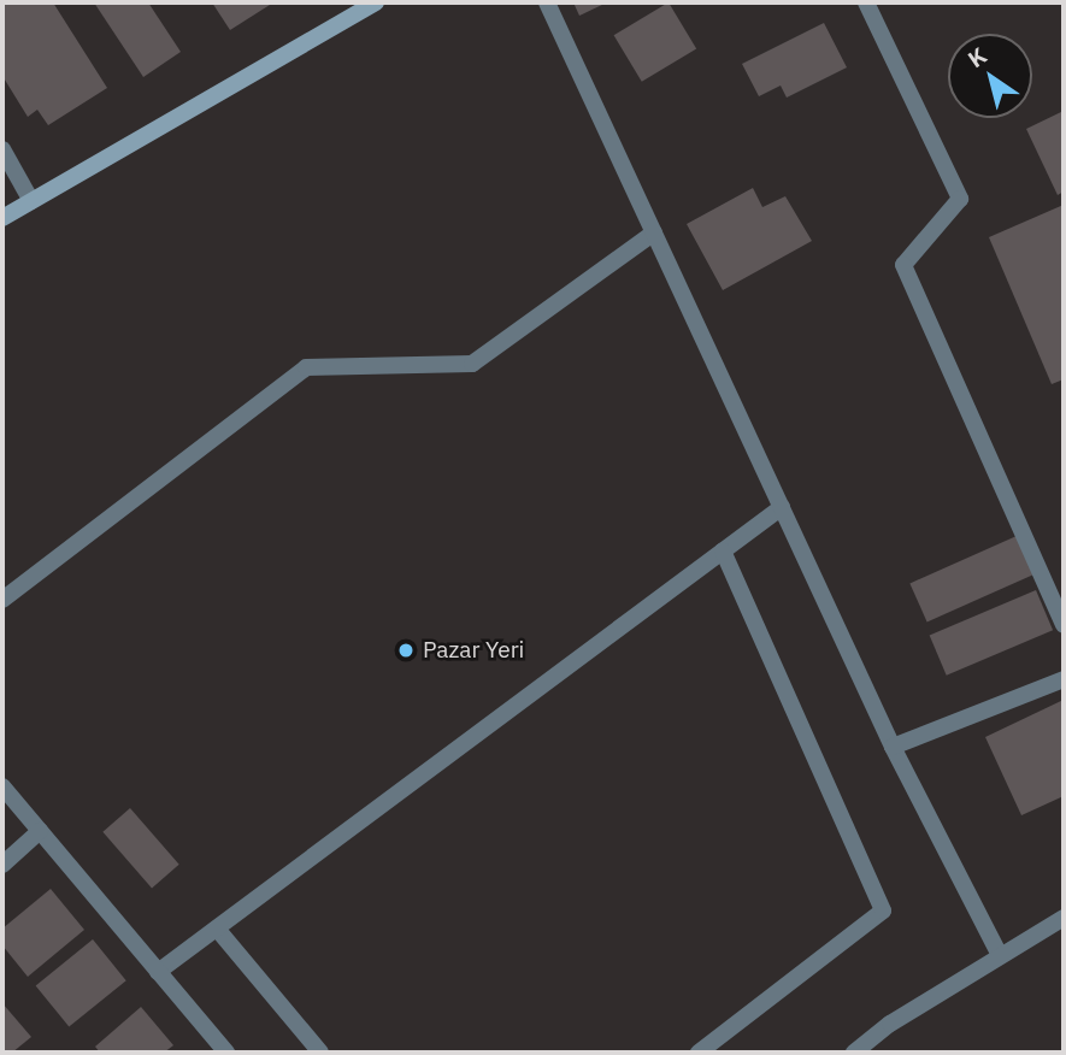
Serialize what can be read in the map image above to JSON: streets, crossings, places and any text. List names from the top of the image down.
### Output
{
  "places": ["Pazar Yeri"],
  "north": "top left"
}
